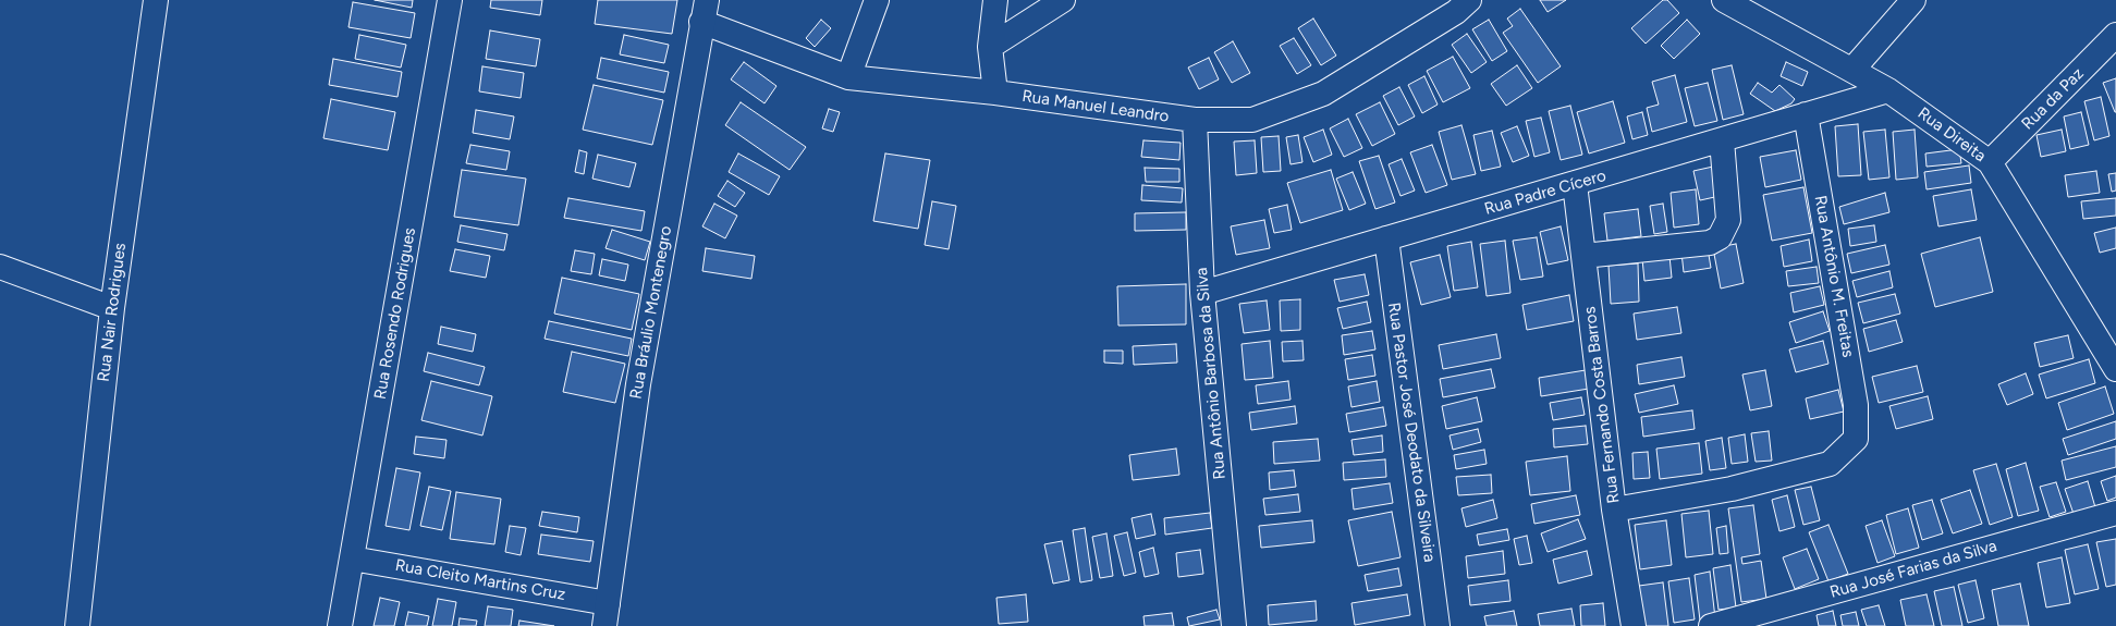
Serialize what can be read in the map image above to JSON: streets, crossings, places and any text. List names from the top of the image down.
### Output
{
  "streets": {
    "street": [
      "Rua da Paz",
      "Rua Manuel Leandro",
      "Rua Direita",
      "Rua Padre Cícero",
      "Rua Antônio M. Freitas",
      "Rua Nair Rodrigues",
      "Rua Bráulio Montenegro",
      "Rua Rosendo Rodrigues",
      "Rua Antônio Barbosa da Silva",
      "Rua Fernando Costa Barros",
      "Rua Pastor José Deodato da Silveira",
      "Rua José Farias da Silva",
      "Rua Cleito Martins Cruz"
    ]
  },
  "crossings": [
    ["Rua da Paz", "Rua Direita"],
    ["Rua Manuel Leandro", "Rua Bráulio Montenegro"],
    ["Rua Manuel Leandro", "Rua Antônio Barbosa da Silva"],
    ["Rua Direita", "Rua Padre Cícero"],
    ["Rua Padre Cícero", "Rua Antônio M. Freitas"],
    ["Rua Padre Cícero", "Rua Antônio Barbosa da Silva"],
    ["Rua Padre Cícero", "Rua Fernando Costa Barros"],
    ["Rua Padre Cícero", "Rua Pastor José Deodato da Silveira"],
    ["Rua Antônio M. Freitas", "Rua Fernando Costa Barros"],
    ["Rua Bráulio Montenegro", "Rua Cleito Martins Cruz"],
    ["Rua Rosendo Rodrigues", "Rua Cleito Martins Cruz"]
  ]
}
